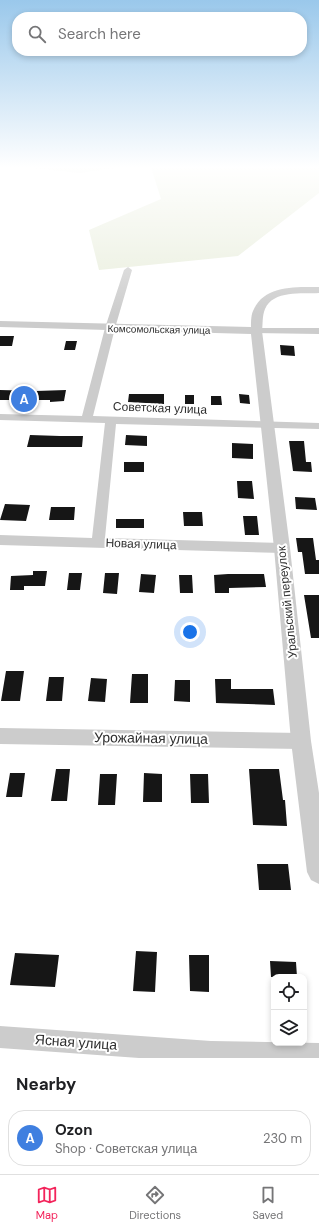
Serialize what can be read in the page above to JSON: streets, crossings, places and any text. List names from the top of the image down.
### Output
{
  "streets": {
    "street": [
      "Комсомольская улица",
      "Советская улица",
      "Новая улица",
      "Уральский переулок",
      "Урожайная улица",
      "Ясная улица"
    ]
  },
  "crossings": [
    ["Комсомольская улица", "Уральский переулок"],
    ["Советская улица", "Уральский переулок"],
    ["Новая улица", "Уральский переулок"],
    ["Уральский переулок", "Урожайная улица"]
  ],
  "page": {
    "search": "Search here",
    "pins": "A",
    "heading": "Nearby",
    "list": [
      {
        "mark": "A",
        "name": "Ozon",
        "note": "Shop · Советская улица",
        "value": "230 m"
      }
    ],
    "nav": ["Map", "Directions", "Saved"]
  }
}
